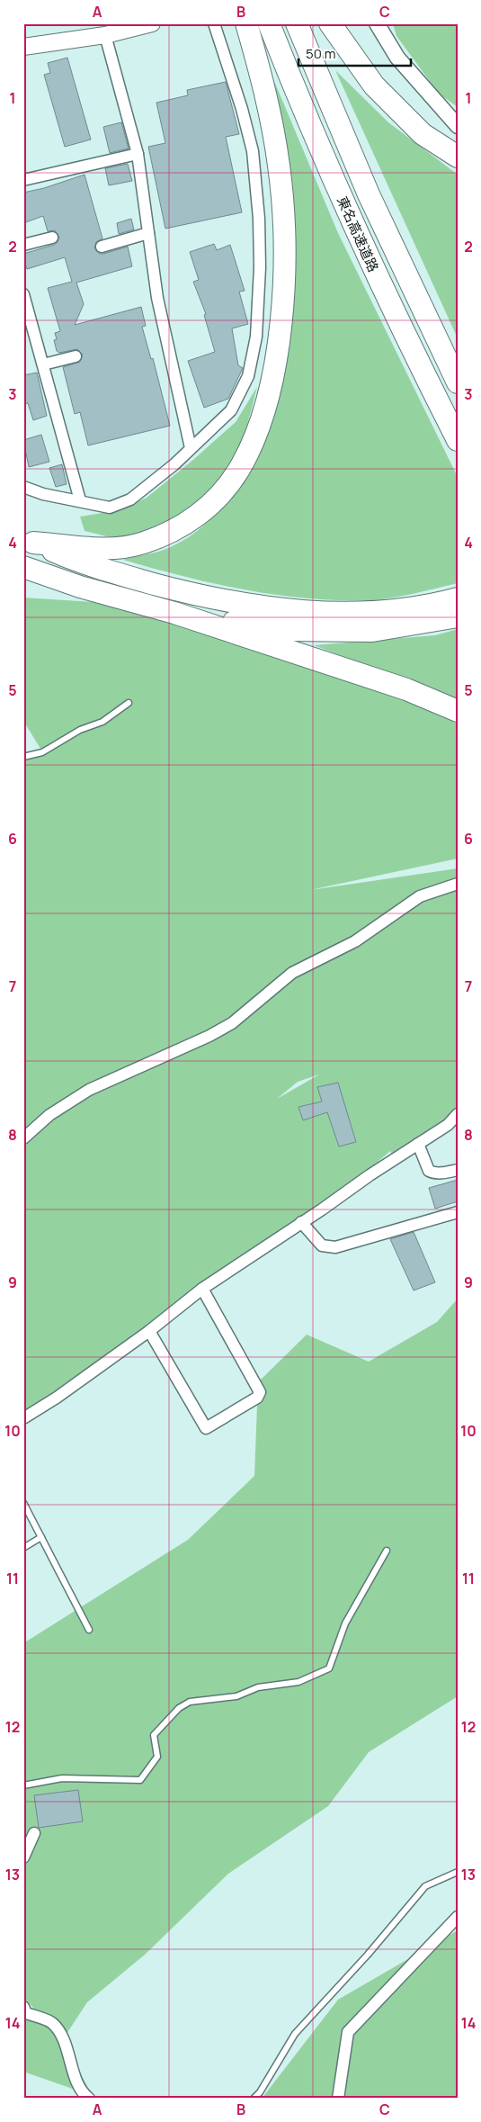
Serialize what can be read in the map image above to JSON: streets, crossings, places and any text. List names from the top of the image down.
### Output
{
  "streets": {
    "highway": ["東名高速道路"]
  },
  "scale_bar": "50 m",
  "grid": {
    "columns": ["A", "B", "C"],
    "rows": [
      "1",
      "2",
      "3",
      "4",
      "5",
      "6",
      "7",
      "8",
      "9",
      "10",
      "11",
      "12",
      "13",
      "14"
    ]
  }
}
